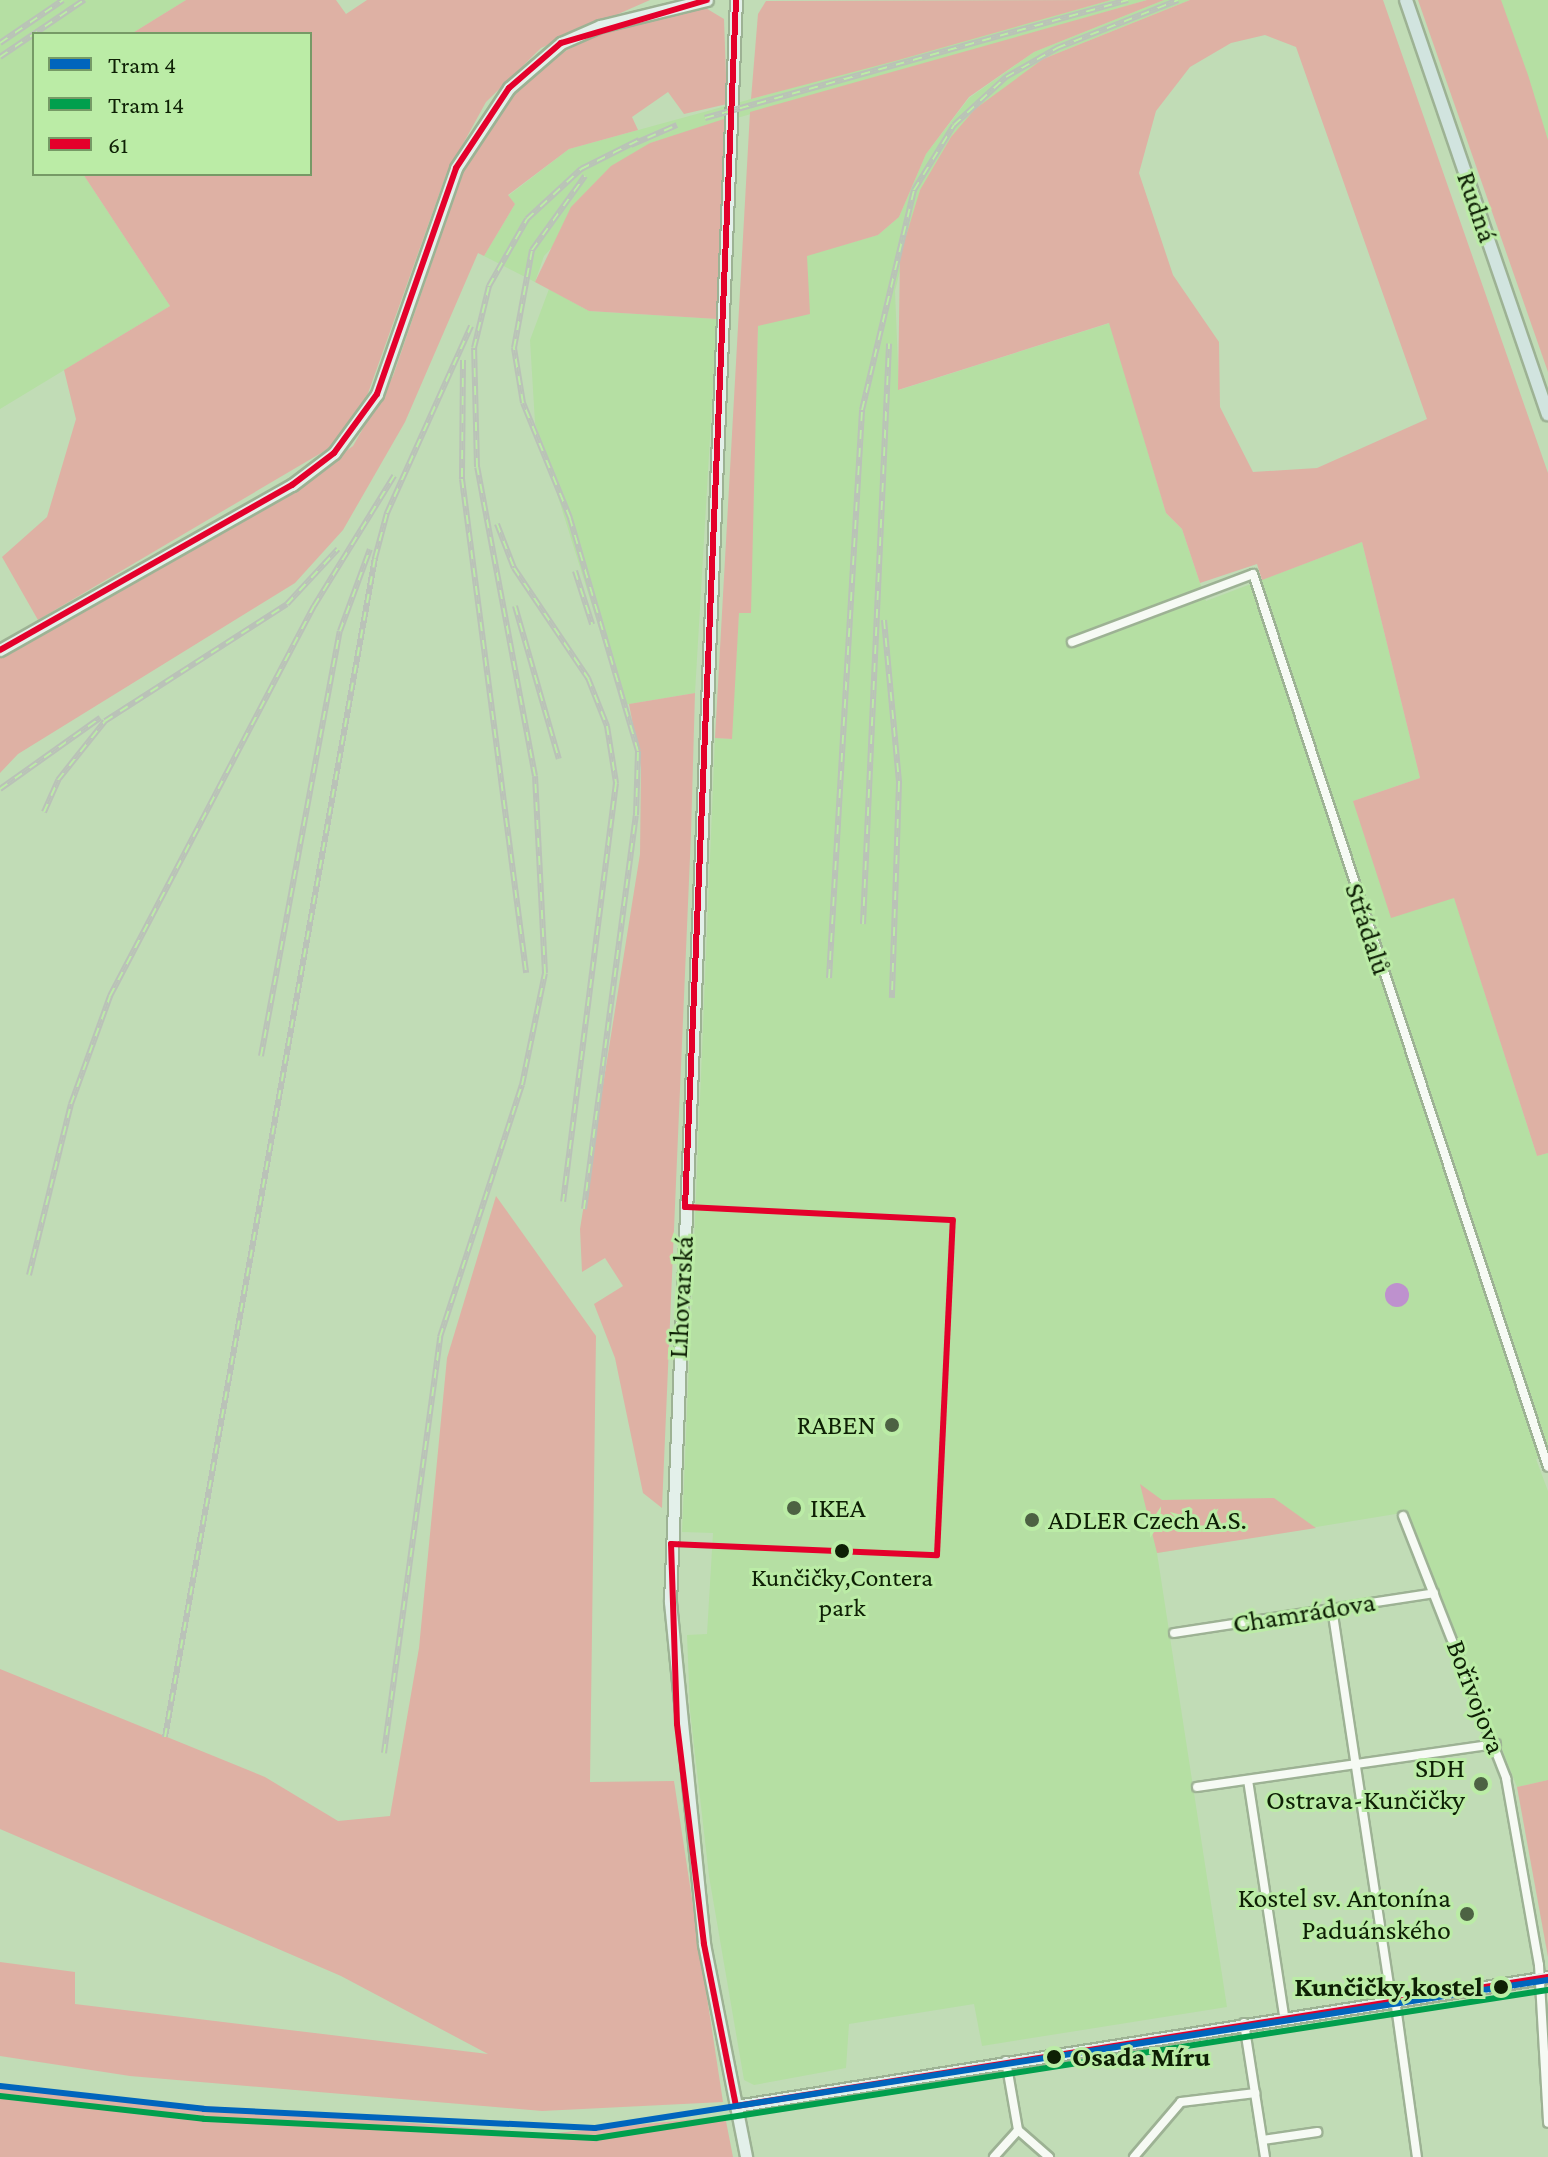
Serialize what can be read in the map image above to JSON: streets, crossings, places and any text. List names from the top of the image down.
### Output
{
  "streets": {
    "main road": ["Rudná"],
    "street": [
      "Střádalů",
      "Lihovarská",
      "Chamrádova",
      "Bořivojova"
    ]
  },
  "crossings": [
    ["Chamrádova", "Bořivojova"]
  ],
  "places": [
    "RABEN",
    "IKEA",
    "ADLER Czech A.S.",
    "Kunčičky,Contera park",
    "SDH Ostrava-Kunčičky",
    "Kostel sv. Antonína Paduánského",
    "Kunčičky,kostel",
    "Osada Míru"
  ],
  "lines": ["transit line 61", "tram line 4", "tram line 14"],
  "legend": ["Tram 4", "Tram 14", "61"]
}
